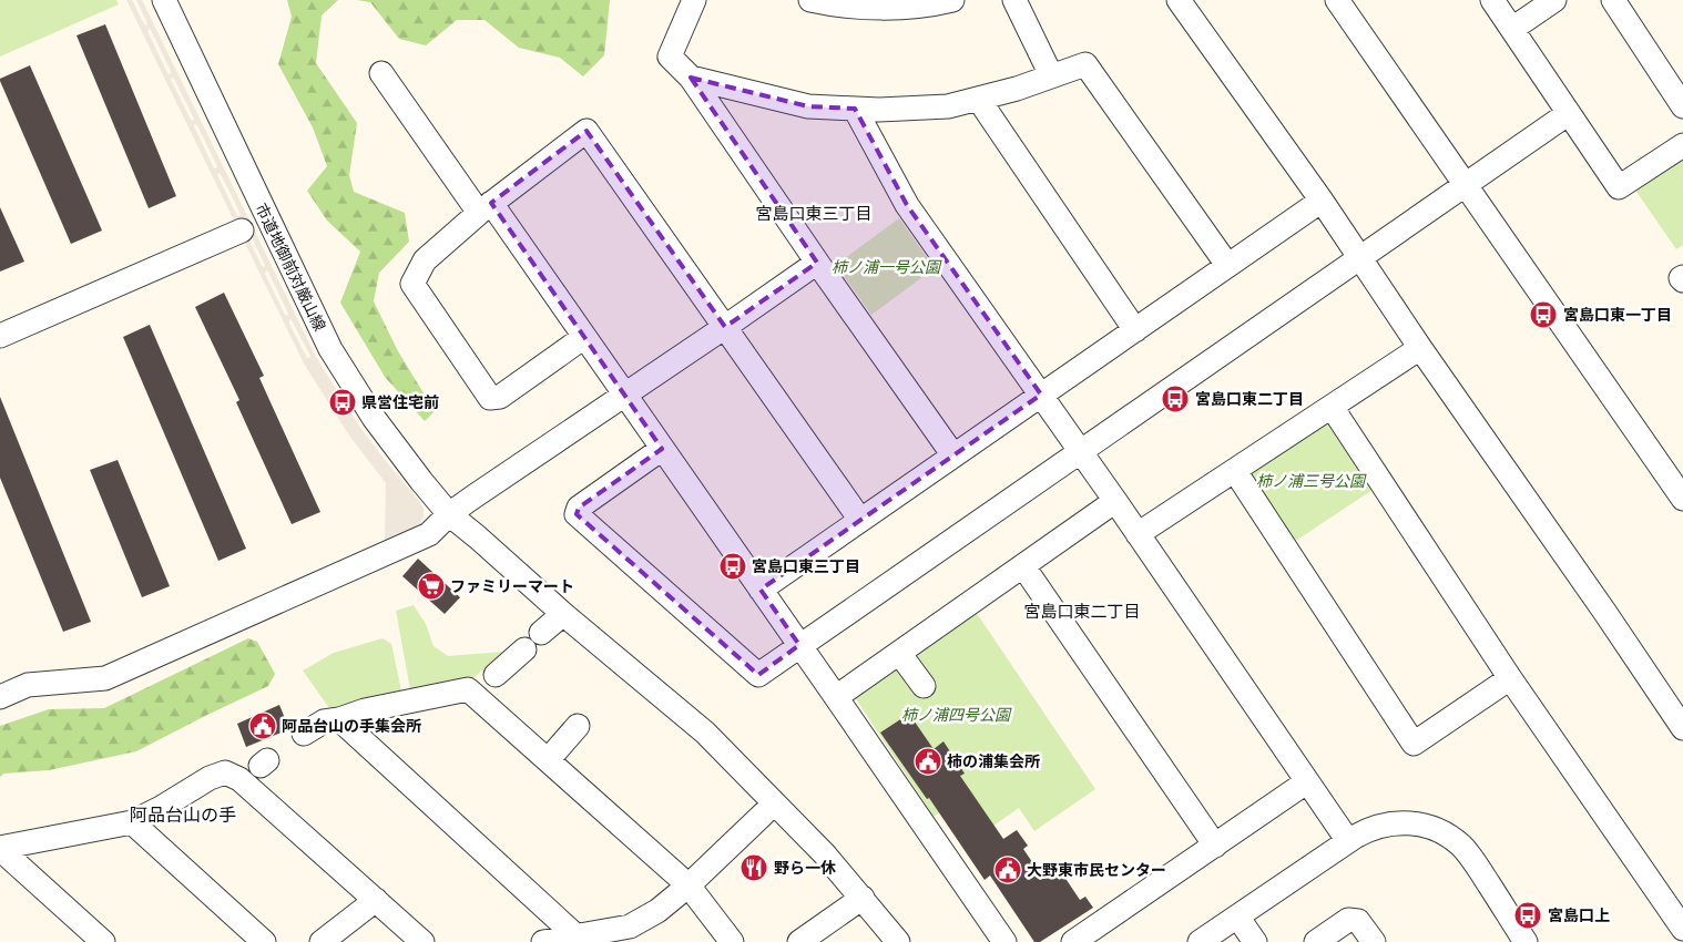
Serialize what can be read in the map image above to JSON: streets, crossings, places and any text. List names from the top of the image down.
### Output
{
  "streets": {
    "street": ["市道地御前対厳山線"]
  },
  "districts": ["宮島口東三丁目", "宮島口東二丁目", "阿品台山の手"],
  "parks": ["柿ノ浦一号公園", "柿ノ浦三号公園", "柿ノ浦四号公園"],
  "places": {
    "bus stop": [
      "宮島口東一丁目",
      "宮島口東二丁目",
      "県営住宅前",
      "宮島口東三丁目",
      "宮島口上"
    ],
    "supermarket": ["ファミリーマート"],
    "public building": ["阿品台山の手集会所", "柿の浦集会所", "大野東市民センター"],
    "restaurant": ["野ら一休"]
  }
}
